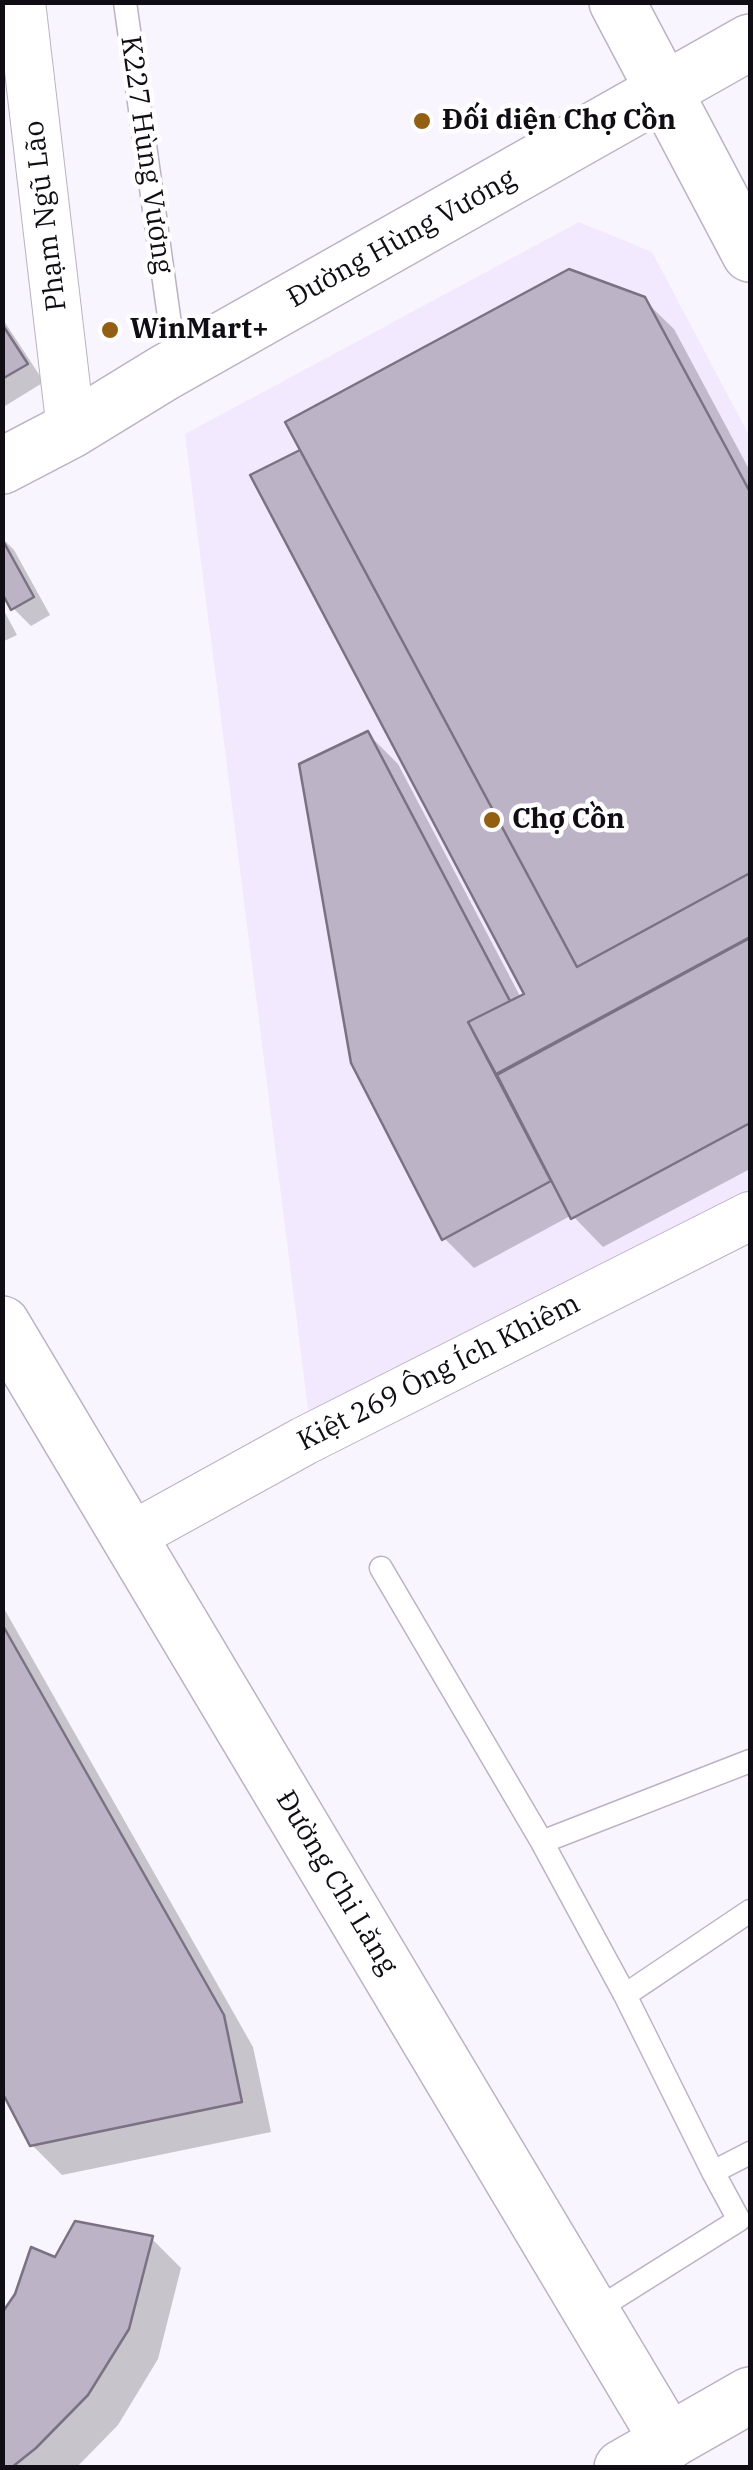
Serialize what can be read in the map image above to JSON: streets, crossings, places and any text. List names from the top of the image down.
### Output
{
  "streets": {
    "street": [
      "Phạm Ngũ Lão",
      "Đường Hùng Vương",
      "Kiệt 269 Ông Ích Khiêm",
      "Đường Chi Lăng"
    ],
    "lane": ["K227 Hùng Vương"]
  },
  "crossings": [
    ["K227 Hùng Vương", "Đường Hùng Vương"],
    ["Phạm Ngũ Lão", "Đường Hùng Vương"],
    ["Kiệt 269 Ông Ích Khiêm", "Đường Chi Lăng"]
  ],
  "places": ["Đối diện Chợ Cồn", "WinMart+", "Chợ Cồn"]
}
